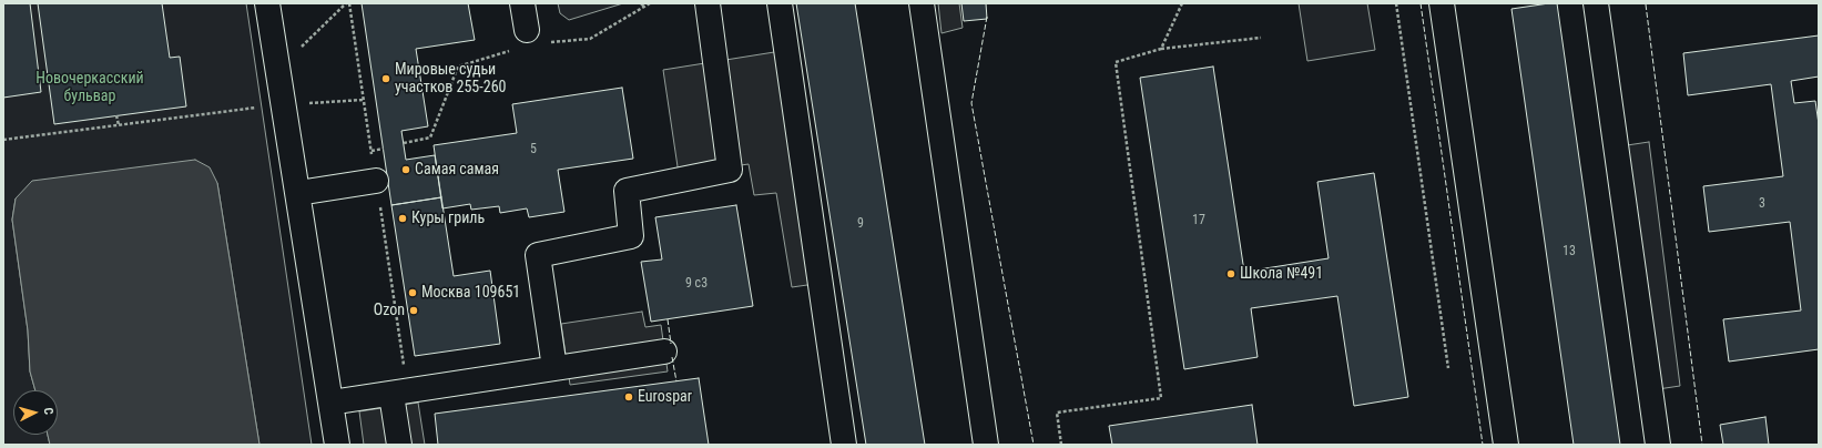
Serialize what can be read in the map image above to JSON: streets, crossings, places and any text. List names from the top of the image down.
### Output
{
  "parks": ["Новочеркасский бульвар"],
  "places": [
    "Мировые судьи участков 255-260",
    "Самая самая",
    "Куры гриль",
    "Школа №491",
    "Москва 109651",
    "Ozon",
    "Eurospar"
  ],
  "house_numbers": [
    "5",
    "3",
    "17",
    "9",
    "13",
    "9 с3"
  ],
  "north": "right"
}
